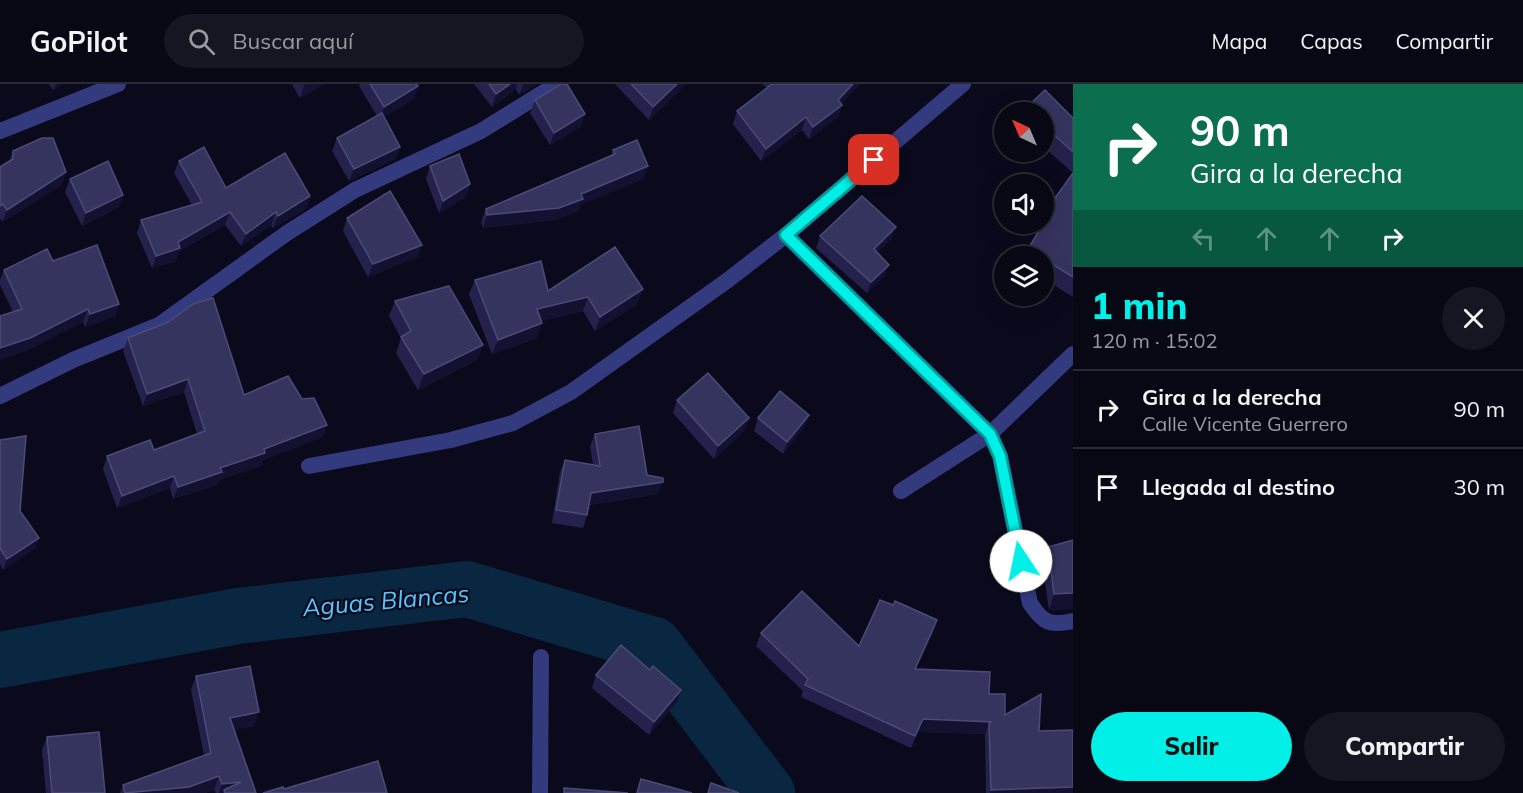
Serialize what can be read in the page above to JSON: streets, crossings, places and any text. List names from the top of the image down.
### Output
{
  "water": ["Aguas Blancas"],
  "north": "top left",
  "page": {
    "header": "GoPilot",
    "search": "Buscar aquí",
    "nav": ["Mapa", "Capas", "Compartir"],
    "turn": ["90 m", "Gira a la derecha"],
    "heading": ["1 min", "120 m · 15:02"],
    "list": [
      {
        "name": "Gira a la derecha",
        "note": "Calle Vicente Guerrero",
        "value": "90 m"
      },
      {
        "name": "Llegada al destino",
        "value": "30 m"
      }
    ],
    "buttons": ["Salir", "Compartir"]
  }
}
